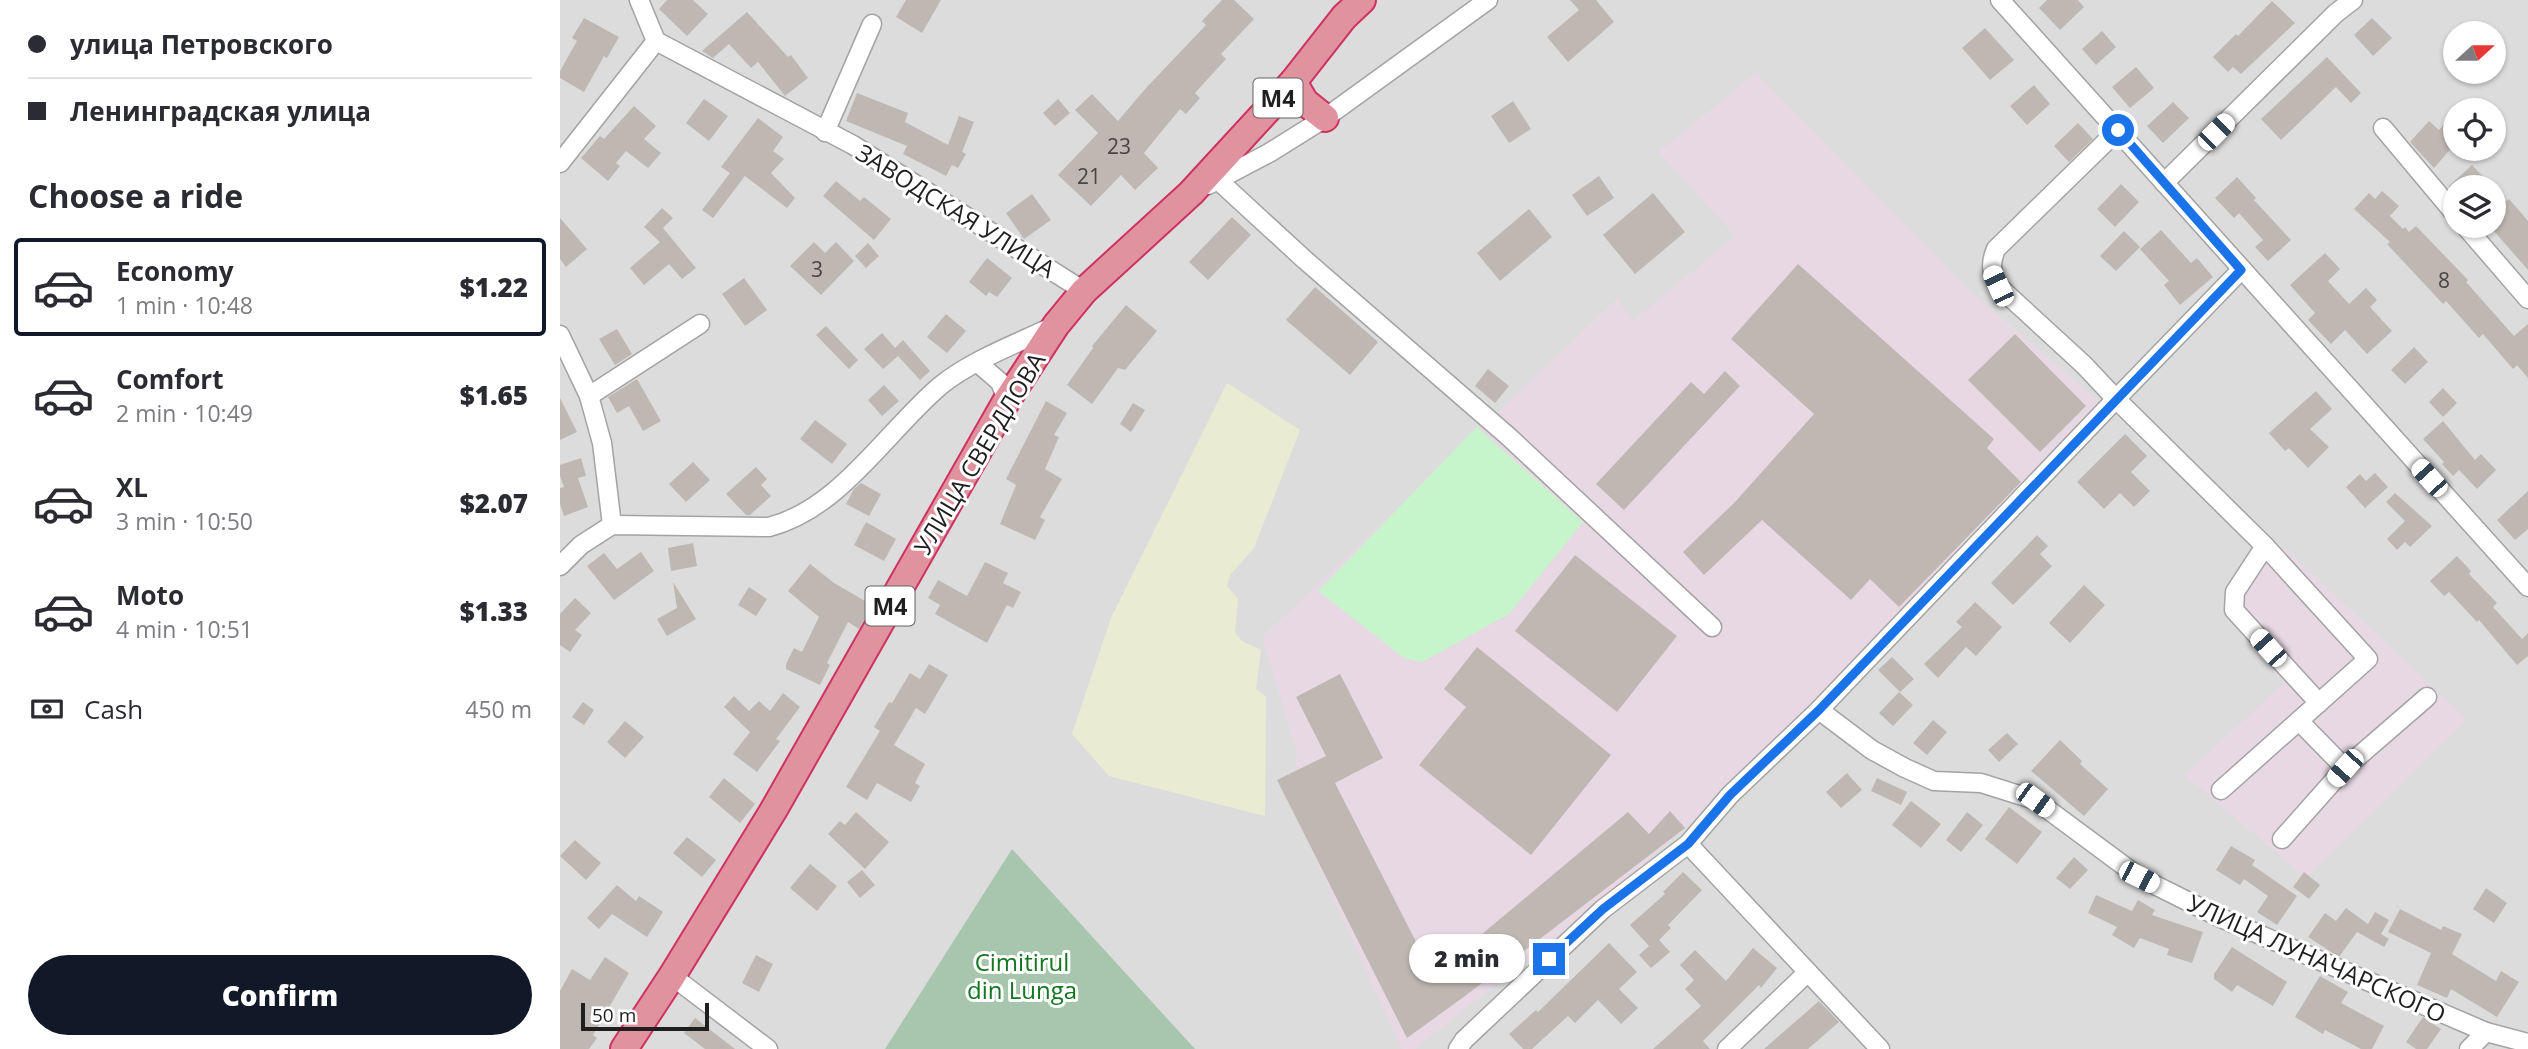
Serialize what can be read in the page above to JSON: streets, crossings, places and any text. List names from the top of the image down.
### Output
{
  "streets": {
    "highway": ["M4", "УЛИЦА СВЕРДЛОВА"],
    "street": ["ЗАВОДСКАЯ УЛИЦА", "УЛИЦА ЛУНАЧАРСКОГО"]
  },
  "crossings": [
    ["M4", "УЛИЦА СВЕРДЛОВА"],
    ["ЗАВОДСКАЯ УЛИЦА", "УЛИЦА СВЕРДЛОВА"]
  ],
  "parks": ["Cimitirul din Lunga"],
  "house_numbers": [
    "23",
    "21",
    "3",
    "8"
  ],
  "scale_bar": "50 m",
  "north": "right",
  "page": {
    "banner": ["улица Петровского", "Ленинградская улица"],
    "heading": "Choose a ride",
    "list": [
      {
        "name": "Economy",
        "note": "1 min · 10:48",
        "value": "$1.22"
      },
      {
        "name": "Comfort",
        "note": "2 min · 10:49",
        "value": "$1.65"
      },
      {
        "name": "XL",
        "note": "3 min · 10:50",
        "value": "$2.07"
      },
      {
        "name": "Moto",
        "note": "4 min · 10:51",
        "value": "$1.33"
      }
    ],
    "pay": ["Cash", "450 m"],
    "bubble": "2 min",
    "buttons": "Confirm",
    "scale": "50 m"
  }
}
